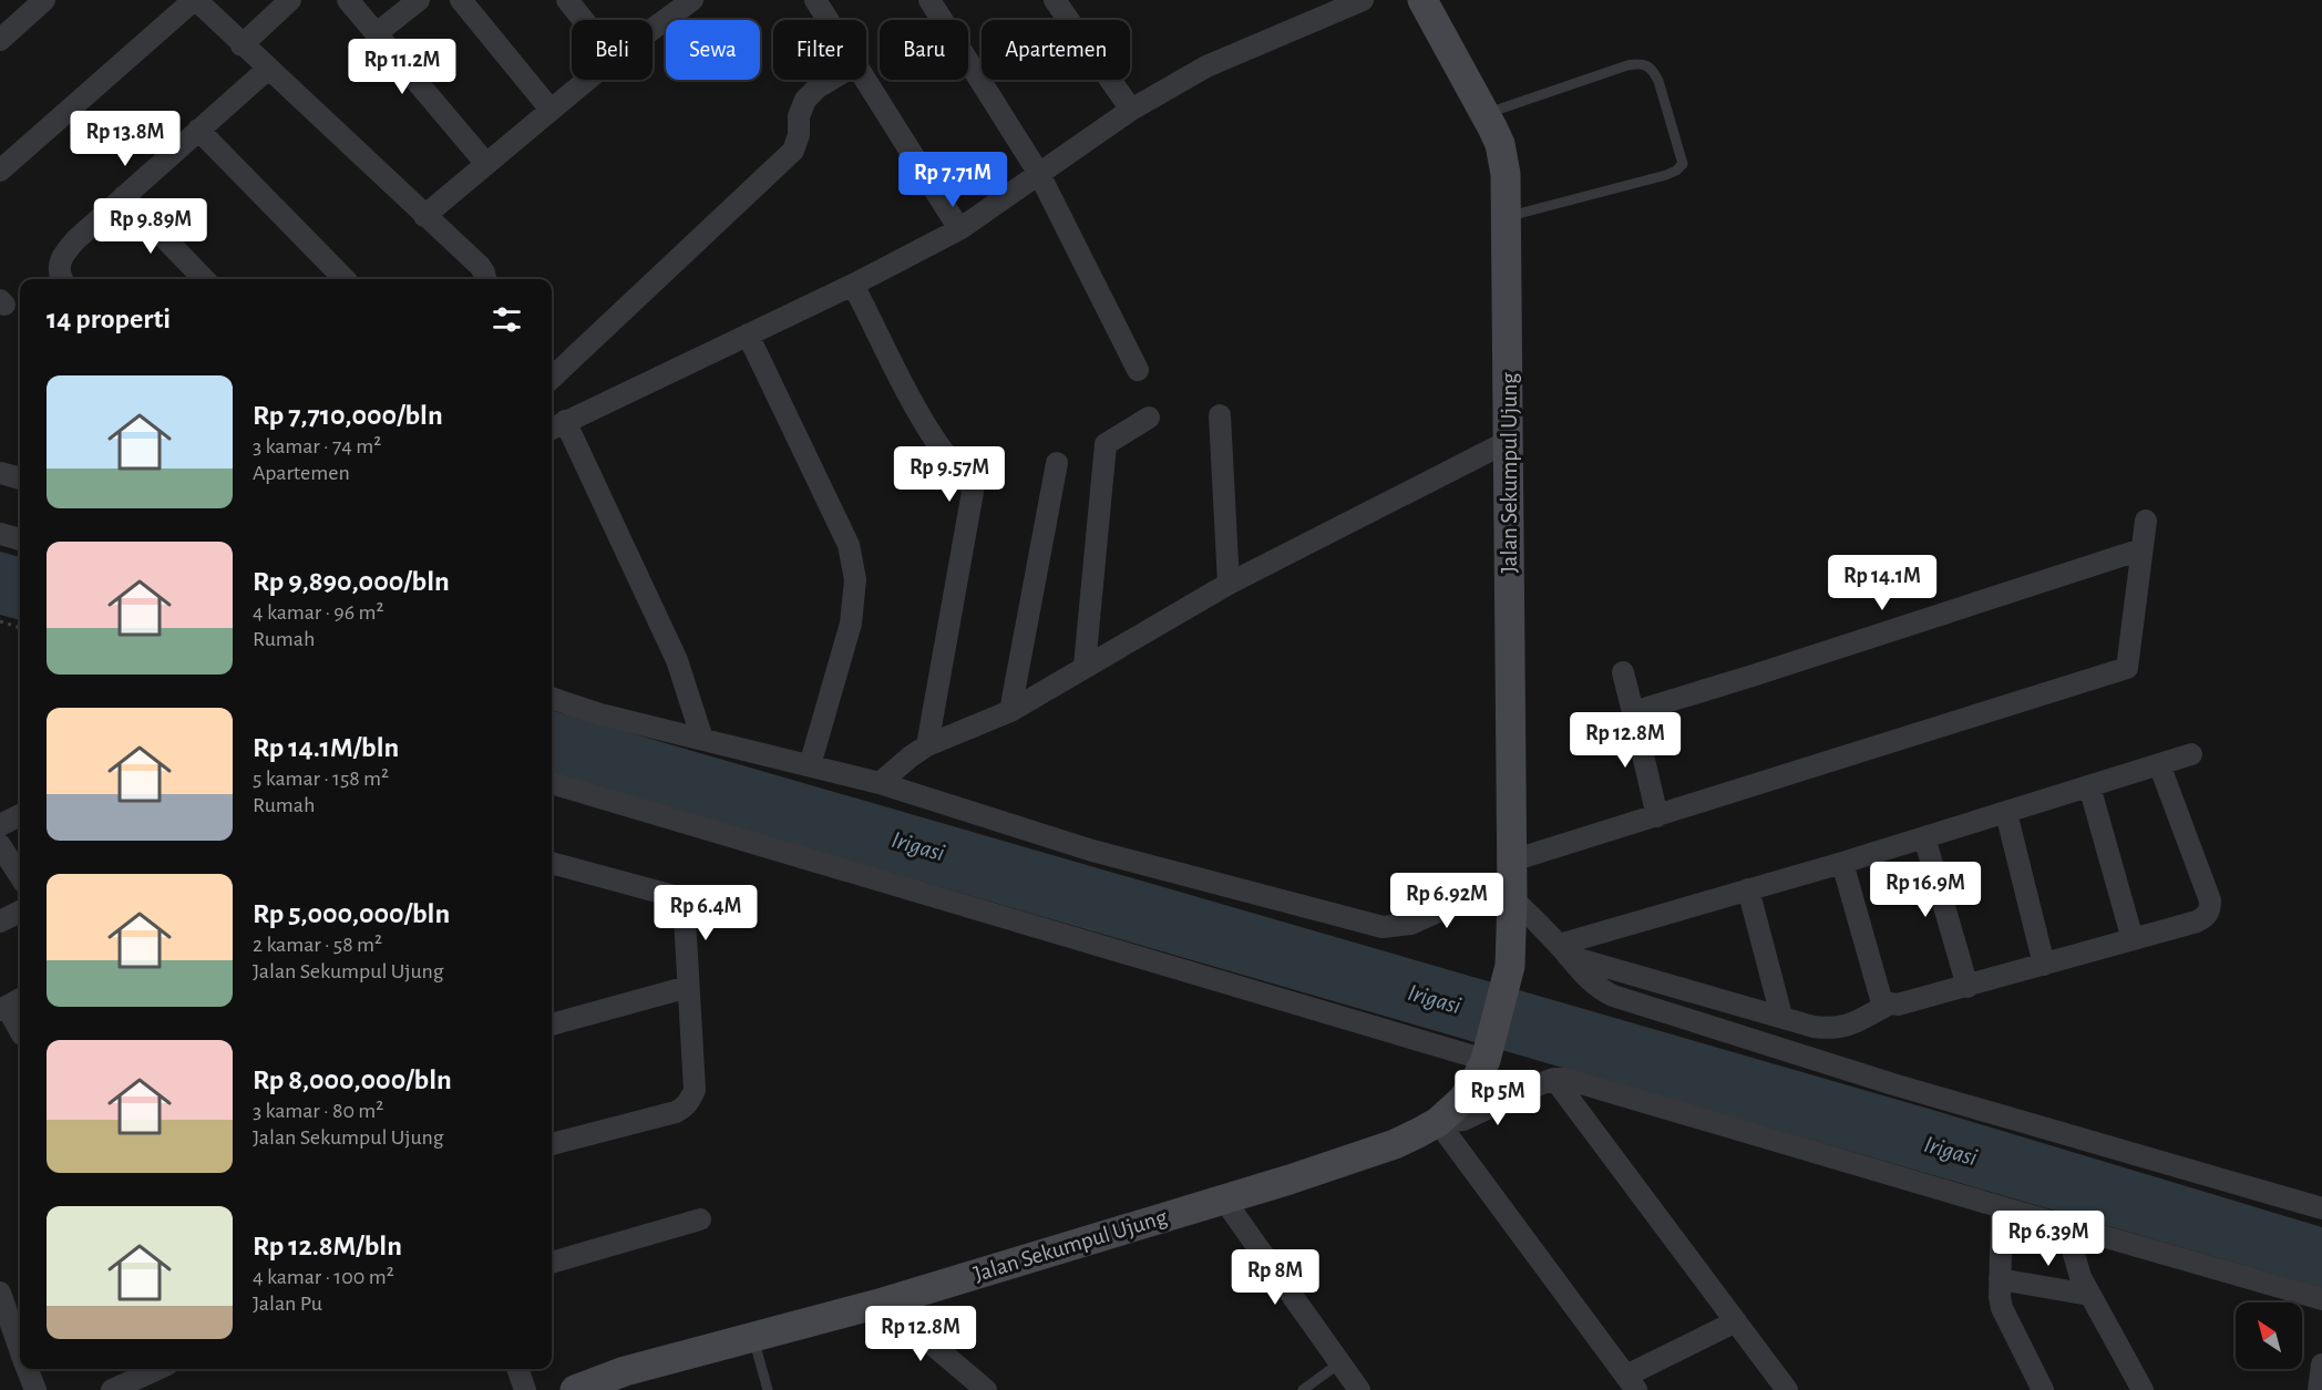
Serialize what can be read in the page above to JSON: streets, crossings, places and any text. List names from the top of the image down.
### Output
{
  "streets": {
    "main road": ["Jalan Sekumpul Ujung"]
  },
  "water": ["Irigasi"],
  "north": "top left",
  "page": {
    "chip": [
      "Beli",
      "Sewa",
      "Filter",
      "Baru",
      "Apartemen"
    ],
    "price": [
      "Rp 11.2M",
      "Rp 13.8M",
      "Rp 7.71M",
      "Rp 9.89M",
      "Rp 9.57M",
      "Rp 14.1M",
      "Rp 12.8M",
      "Rp 16.9M",
      "Rp 6.92M",
      "Rp 6.4M",
      "Rp 5M",
      "Rp 6.39M",
      "Rp 8M",
      "Rp 12.8M"
    ],
    "heading": "14 properti",
    "list": [
      {
        "name": "Rp 7,710,000/bln",
        "note": "3 kamar · 74 m² · Apartemen"
      },
      {
        "name": "Rp 9,890,000/bln",
        "note": "4 kamar · 96 m² · Rumah"
      },
      {
        "name": "Rp 14.1M/bln",
        "note": "5 kamar · 158 m² · Rumah"
      },
      {
        "name": "Rp 5,000,000/bln",
        "note": "2 kamar · 58 m² · Jalan Sekumpul Ujung"
      },
      {
        "name": "Rp 8,000,000/bln",
        "note": "3 kamar · 80 m² · Jalan Sekumpul Ujung"
      },
      {
        "name": "Rp 12.8M/bln",
        "note": "4 kamar · 100 m² · Jalan Pu"
      }
    ]
  }
}
